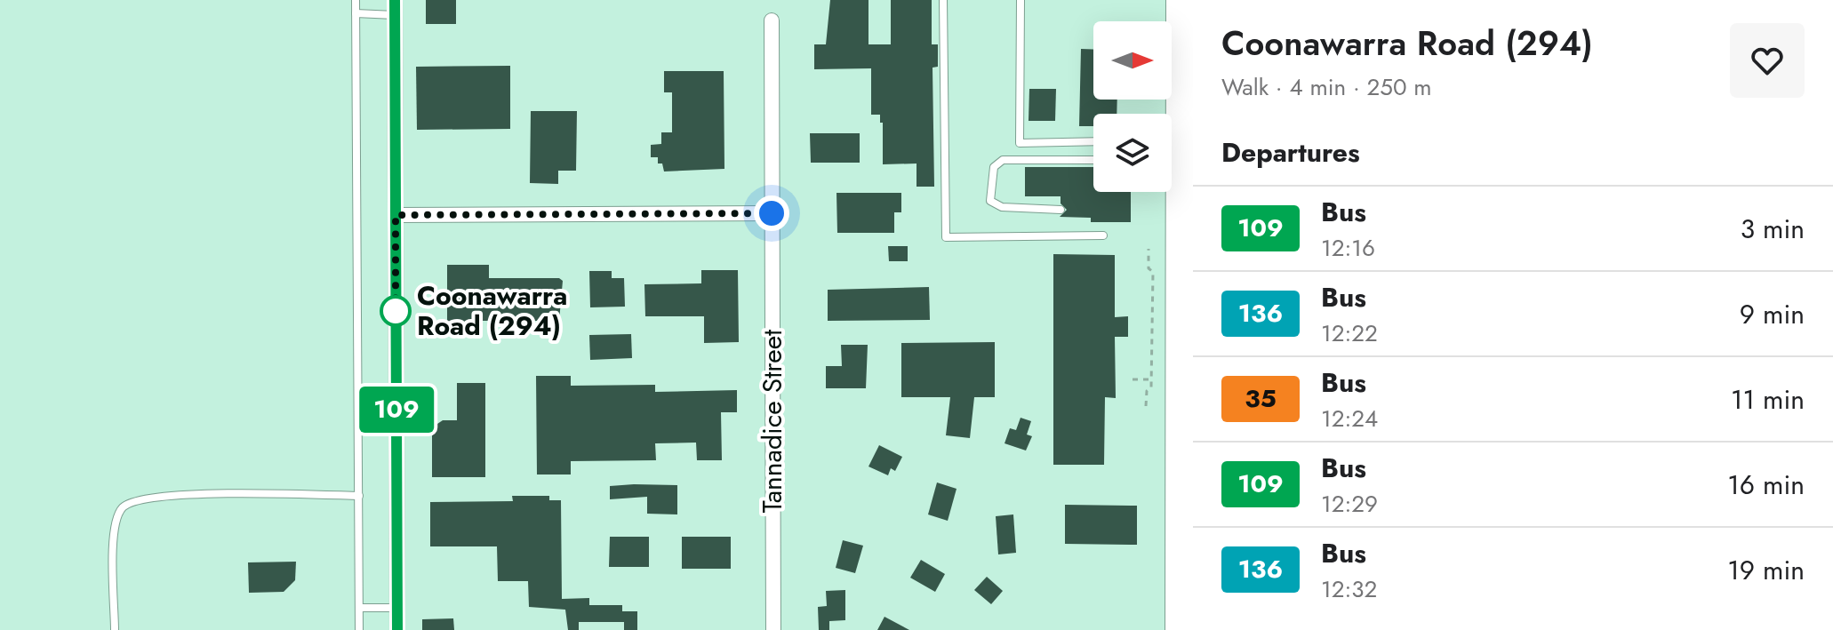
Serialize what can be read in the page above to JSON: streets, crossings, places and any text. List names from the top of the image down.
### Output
{
  "streets": {
    "street": ["Tannadice Street"]
  },
  "places": ["Coonawarra Road (294)"],
  "lines": ["bus line 109"],
  "north": "right",
  "page": {
    "on_map": "109",
    "heading": [
      ["Coonawarra Road (294)", "Walk · 4 min · 250 m"],
      "Departures"
    ],
    "list": [
      {
        "mark": "109",
        "name": "Bus",
        "note": "12:16",
        "value": "3 min"
      },
      {
        "mark": "136",
        "name": "Bus",
        "note": "12:22",
        "value": "9 min"
      },
      {
        "mark": "35",
        "name": "Bus",
        "note": "12:24",
        "value": "11 min"
      },
      {
        "mark": "109",
        "name": "Bus",
        "note": "12:29",
        "value": "16 min"
      },
      {
        "mark": "136",
        "name": "Bus",
        "note": "12:32",
        "value": "19 min"
      }
    ]
  }
}
